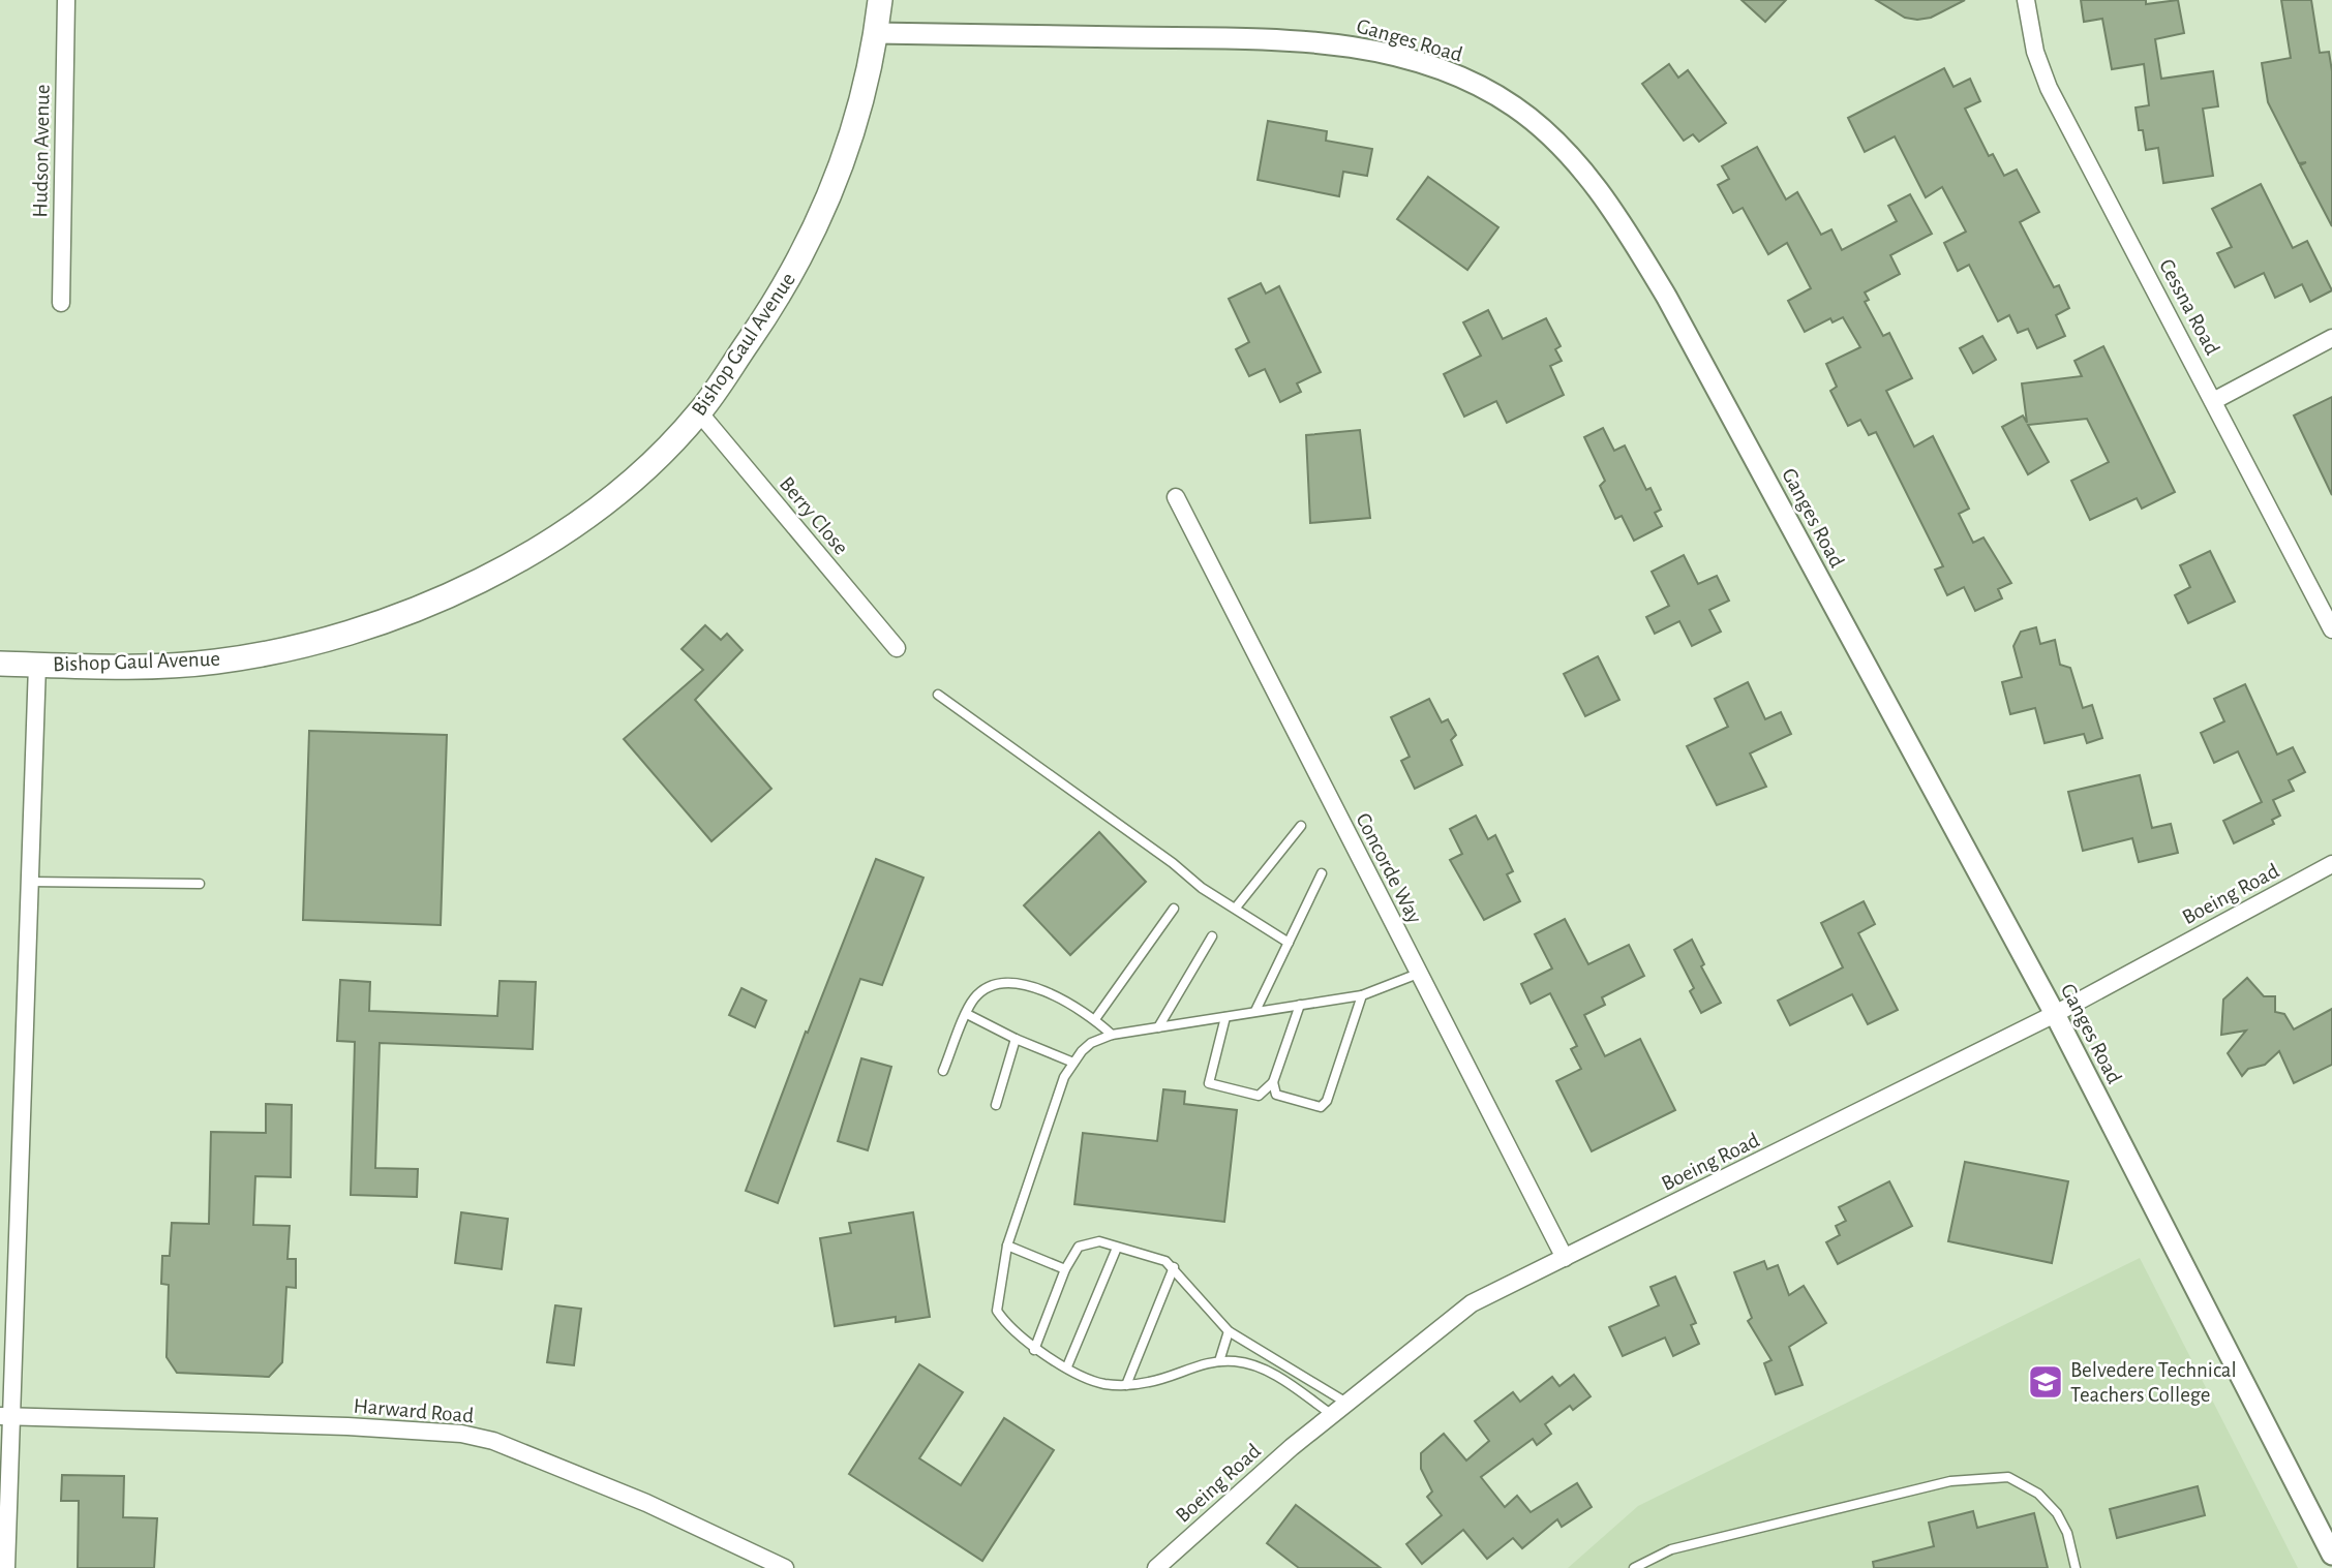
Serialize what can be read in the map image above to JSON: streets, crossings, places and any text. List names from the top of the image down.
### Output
{
  "streets": {
    "main road": ["Bishop Gaul Avenue"],
    "street": [
      "Ganges Road",
      "Hudson Avenue",
      "Cessna Road",
      "Berry Close",
      "Concorde Way",
      "Boeing Road",
      "Harward Road"
    ]
  },
  "crossings": [
    ["Ganges Road", "Bishop Gaul Avenue"],
    ["Ganges Road", "Boeing Road"],
    ["Bishop Gaul Avenue", "Berry Close"],
    ["Concorde Way", "Boeing Road"]
  ],
  "places": {
    "school or university": ["Belvedere Technical Teachers College"]
  }
}
